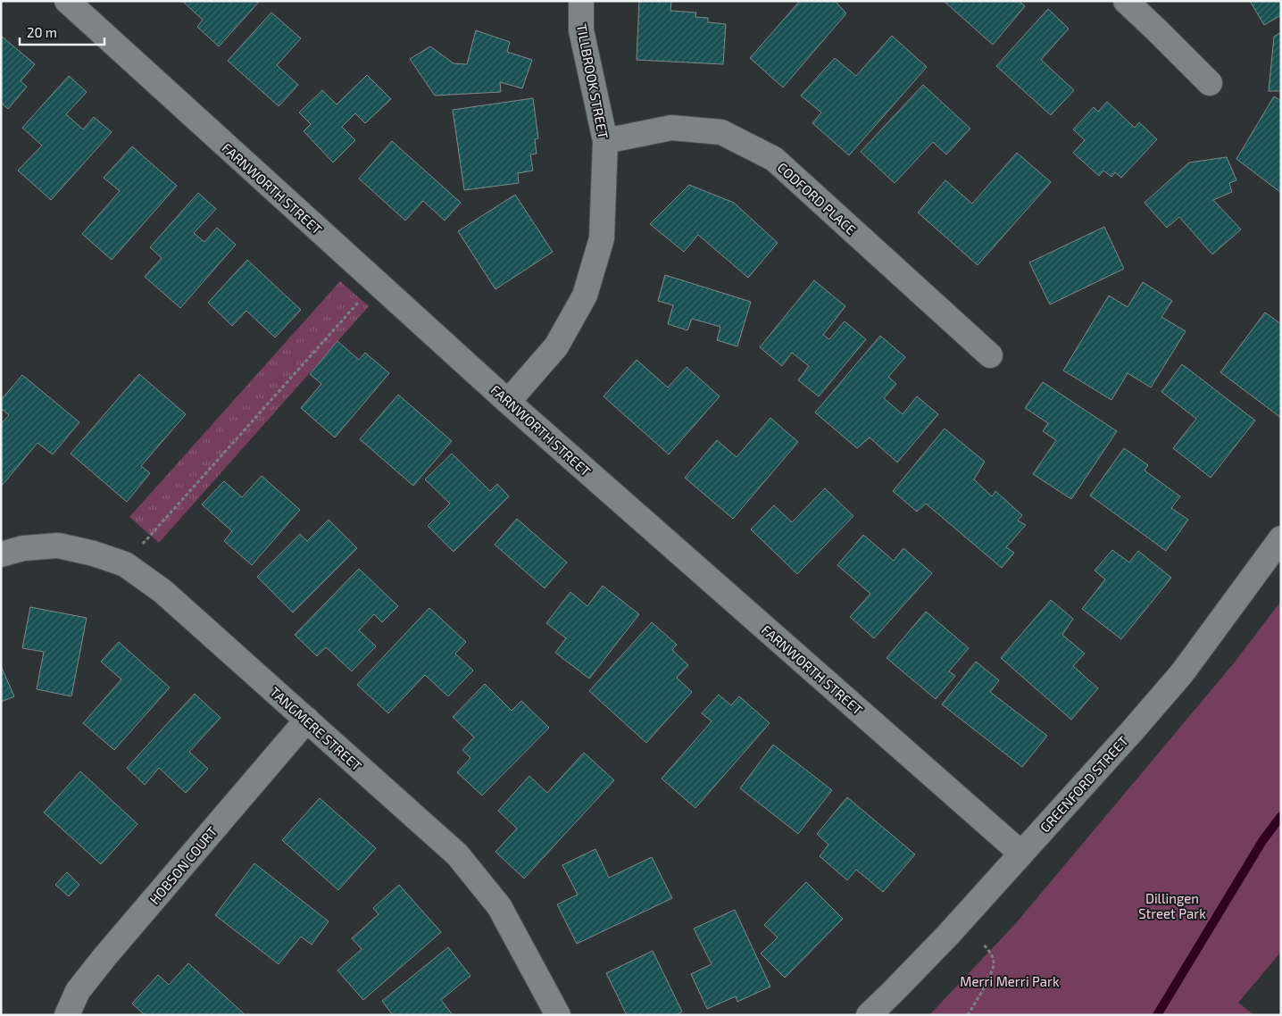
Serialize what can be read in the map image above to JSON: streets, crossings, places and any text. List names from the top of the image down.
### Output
{
  "streets": {
    "street": [
      "TILLBROOK STREET",
      "FARNWORTH STREET",
      "CODFORD PLACE",
      "TANGMERE STREET",
      "GREENFORD STREET",
      "HOBSON COURT"
    ]
  },
  "crossings": [
    ["TILLBROOK STREET", "FARNWORTH STREET"],
    ["TILLBROOK STREET", "CODFORD PLACE"],
    ["FARNWORTH STREET", "GREENFORD STREET"],
    ["TANGMERE STREET", "HOBSON COURT"]
  ],
  "parks": ["Dillingen Street Park", "Merri Merri Park"],
  "scale_bar": "20 m"
}
